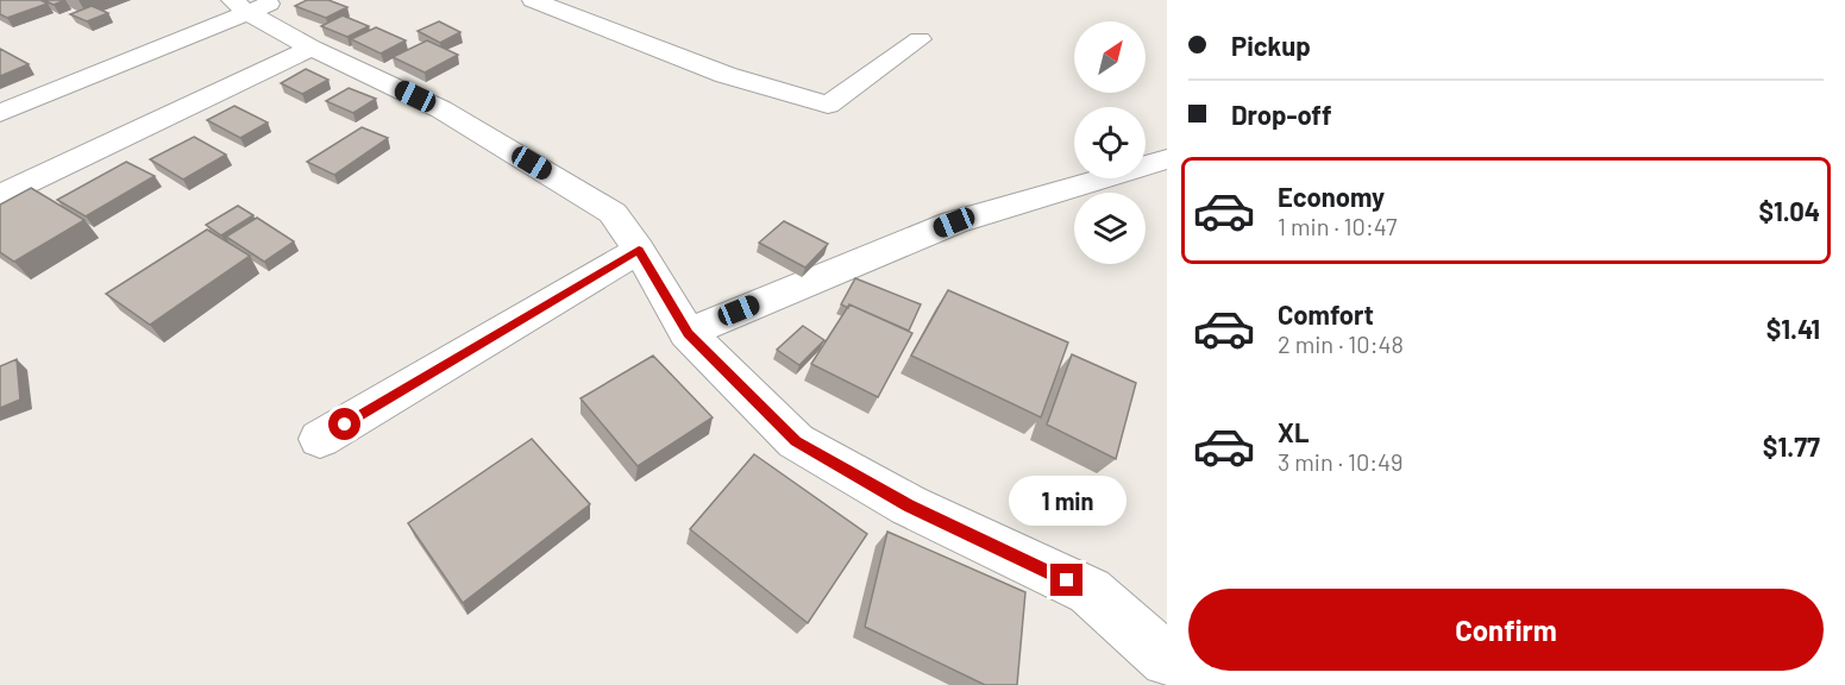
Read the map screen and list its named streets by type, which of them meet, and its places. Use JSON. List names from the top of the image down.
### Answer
{
  "north": "top right",
  "page": {
    "banner": ["Pickup", "Drop-off"],
    "list": [
      {
        "name": "Economy",
        "note": "1 min · 10:47",
        "value": "$1.04"
      },
      {
        "name": "Comfort",
        "note": "2 min · 10:48",
        "value": "$1.41"
      },
      {
        "name": "XL",
        "note": "3 min · 10:49",
        "value": "$1.77"
      }
    ],
    "bubble": "1 min",
    "buttons": "Confirm"
  }
}
